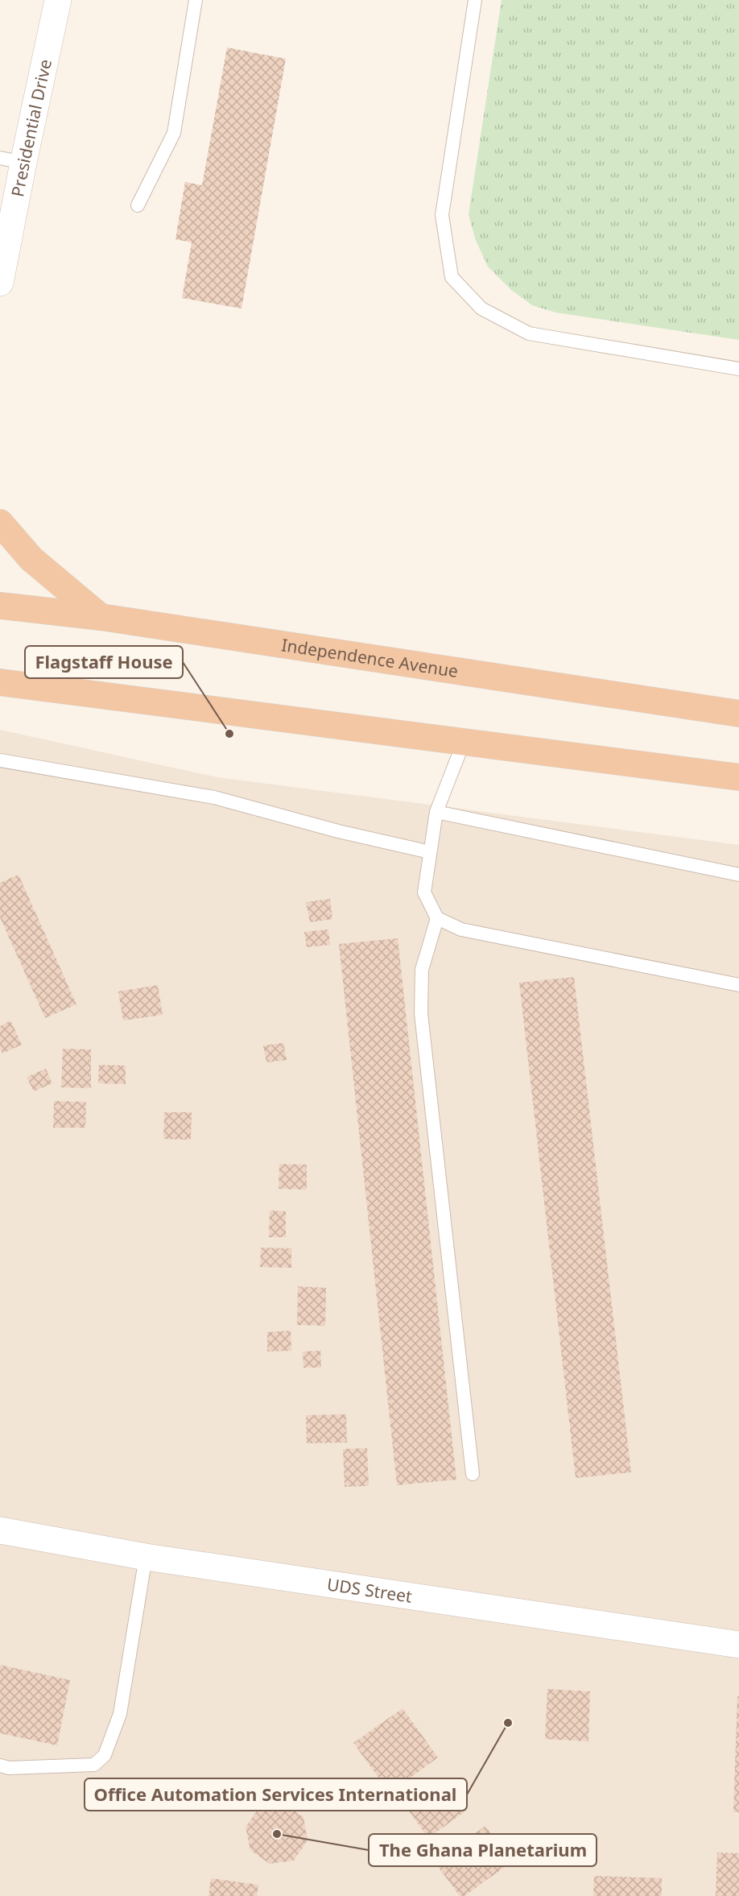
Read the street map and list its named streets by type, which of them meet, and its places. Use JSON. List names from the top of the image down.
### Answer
{
  "streets": {
    "highway": ["Independence Avenue"],
    "street": ["Presidential Drive", "UDS Street"]
  },
  "places": ["Flagstaff House", "Office Automation Services International", "The Ghana Planetarium"]
}
